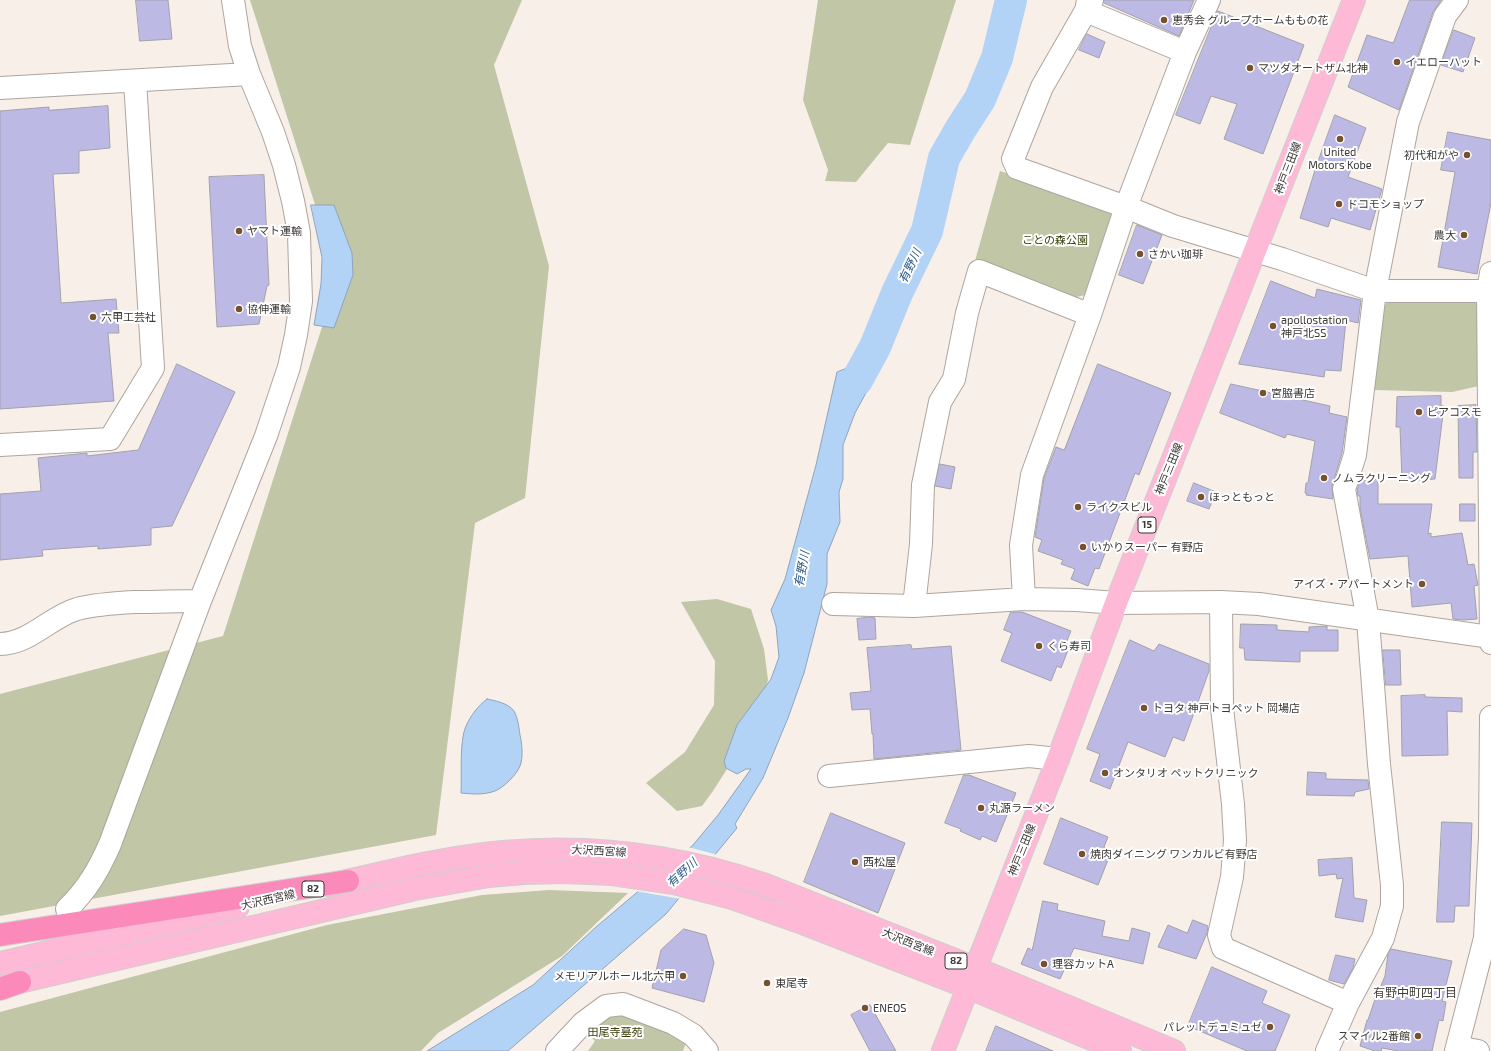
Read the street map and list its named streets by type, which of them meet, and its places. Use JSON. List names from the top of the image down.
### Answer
{
  "streets": {
    "main road": [
      "神戸三田線",
      "15",
      "大沢西宮線",
      "82"
    ]
  },
  "crossings": [
    ["神戸三田線", "大沢西宮線"]
  ],
  "districts": ["有野中町四丁目"],
  "water": ["有野川"],
  "parks": ["ことの森公園", "田尾寺墓苑"],
  "places": [
    "恵秀会 グループホームももの花",
    "イエローハット",
    "マツダオートザム北神",
    "United Motors Kobe",
    "初代和がや",
    "ドコモショップ",
    "ヤマト運輸",
    "農大",
    "さかい珈琲",
    "協伸運輸",
    "六甲工芸社",
    "apollostation 神戸北SS",
    "宮脇書店",
    "ピアコスモ",
    "ノムラクリーニング",
    "ほっともっと",
    "ライクスビル",
    "いかりスーパー 有野店",
    "アイズ・アパートメント",
    "くら寿司",
    "トヨタ 神戸トヨペット 岡場店",
    "オンタリオ ペットクリニック",
    "丸源ラーメン",
    "焼肉ダイニング ワンカルビ有野店",
    "西松屋",
    "理容カットA",
    "メモリアルホール北六甲",
    "東尾寺",
    "ENEOS",
    "パレットデュミュゼ",
    "スマイル2番館"
  ]
}
